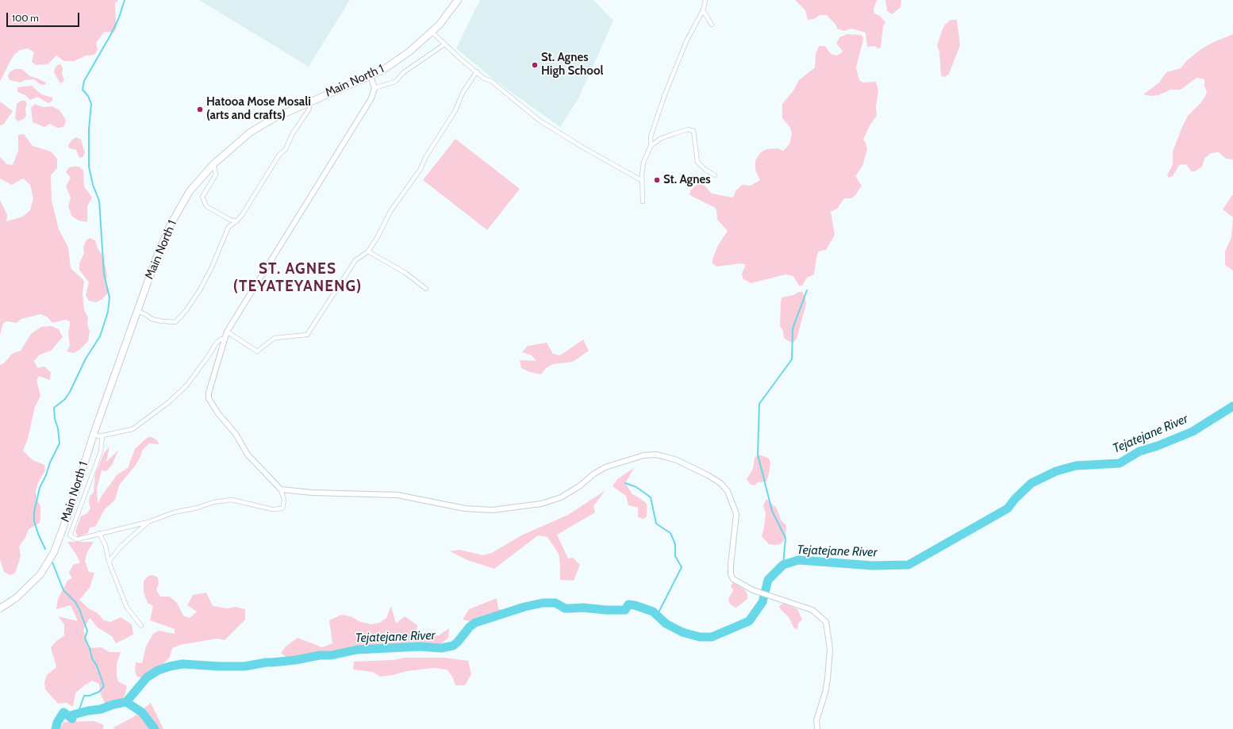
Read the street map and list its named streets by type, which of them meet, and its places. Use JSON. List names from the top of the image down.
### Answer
{
  "streets": {
    "main road": ["Main North 1"]
  },
  "districts": ["ST. AGNES (TEYATEYANENG)"],
  "water": ["Tejatejane River"],
  "places": ["St. Agnes High School", "Hatooa Mose Mosali (arts and crafts)", "St. Agnes"],
  "scale_bar": "100 m"
}
